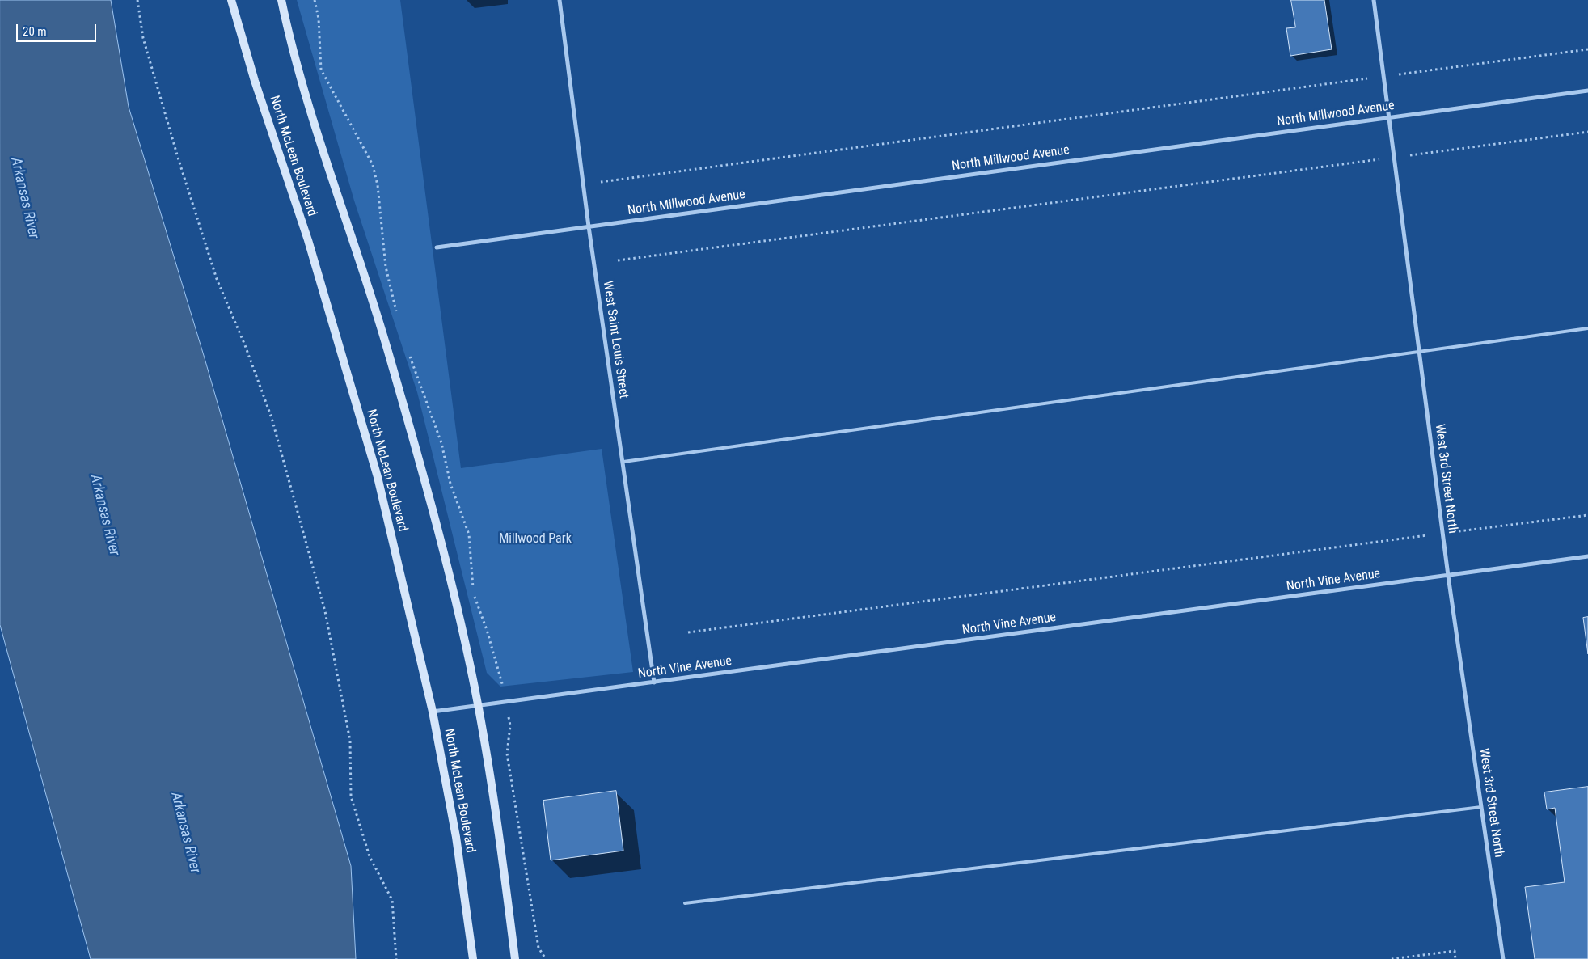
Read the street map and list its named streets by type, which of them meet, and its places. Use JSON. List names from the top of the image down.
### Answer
{
  "streets": {
    "main road": ["North McLean Boulevard"],
    "street": [
      "North Millwood Avenue",
      "West Saint Louis Street",
      "West 3rd Street North",
      "North Vine Avenue"
    ]
  },
  "crossings": [
    ["North Millwood Avenue", "West Saint Louis Street"],
    ["North Millwood Avenue", "West 3rd Street North"],
    ["North McLean Boulevard", "North Vine Avenue"],
    ["West Saint Louis Street", "North Vine Avenue"],
    ["West 3rd Street North", "North Vine Avenue"]
  ],
  "water": ["Arkansas River"],
  "parks": ["Millwood Park"],
  "scale_bar": "20 m"
}
